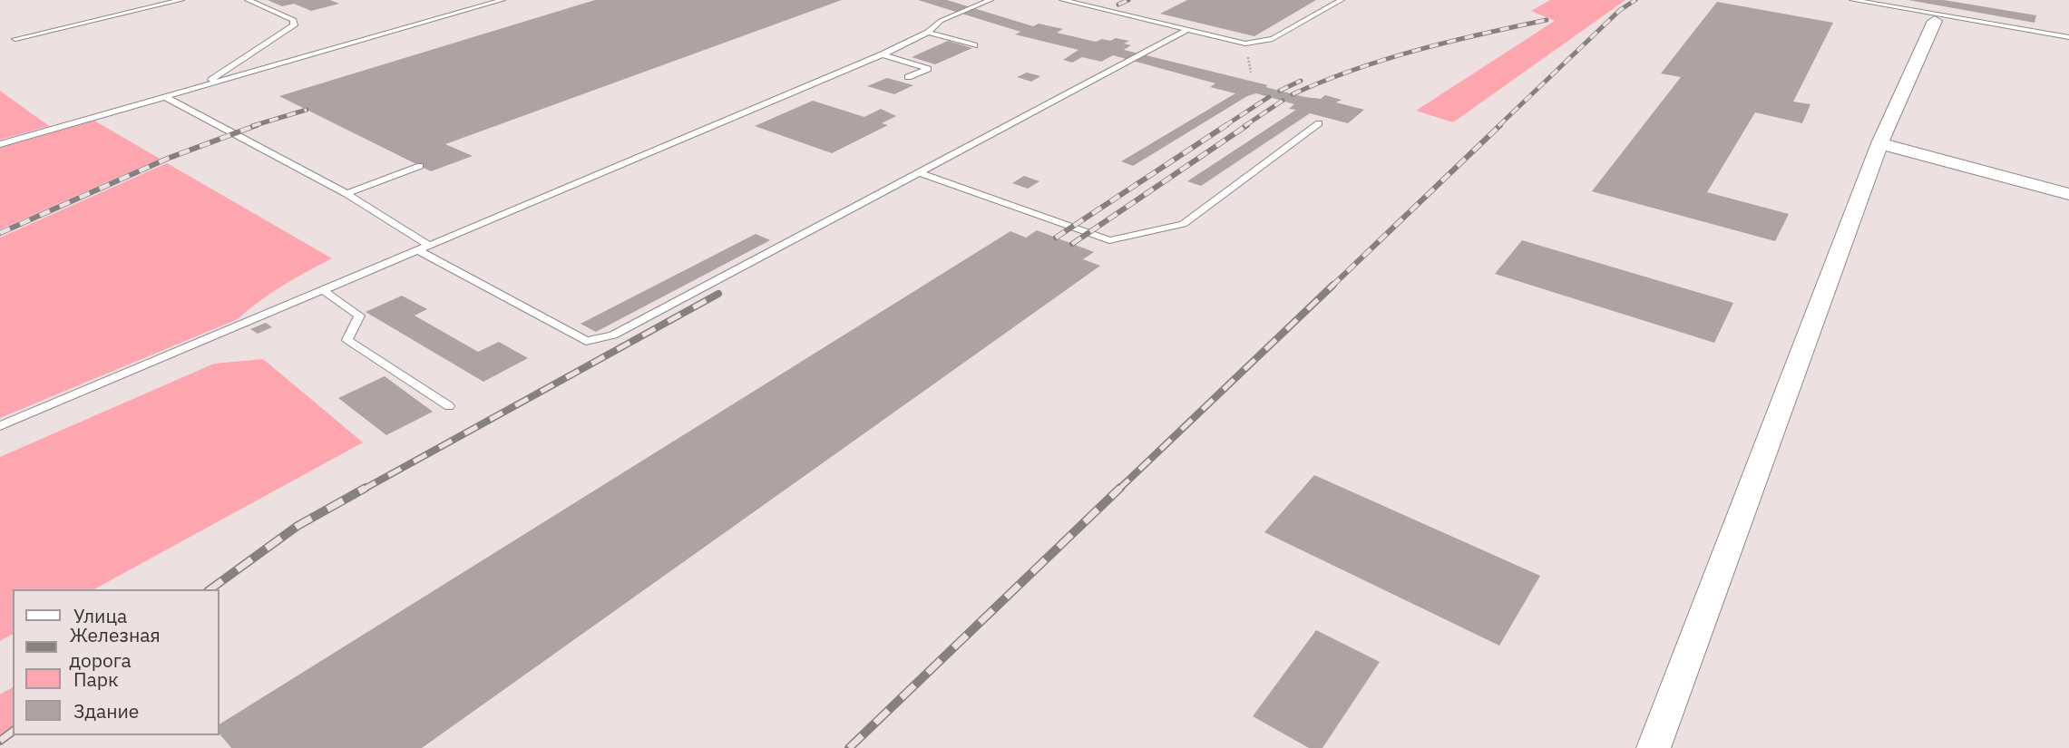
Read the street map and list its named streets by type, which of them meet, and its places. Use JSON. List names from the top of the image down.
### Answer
{
  "legend": [
    "Улица",
    "Железная дорога",
    "Парк",
    "Здание"
  ]
}
